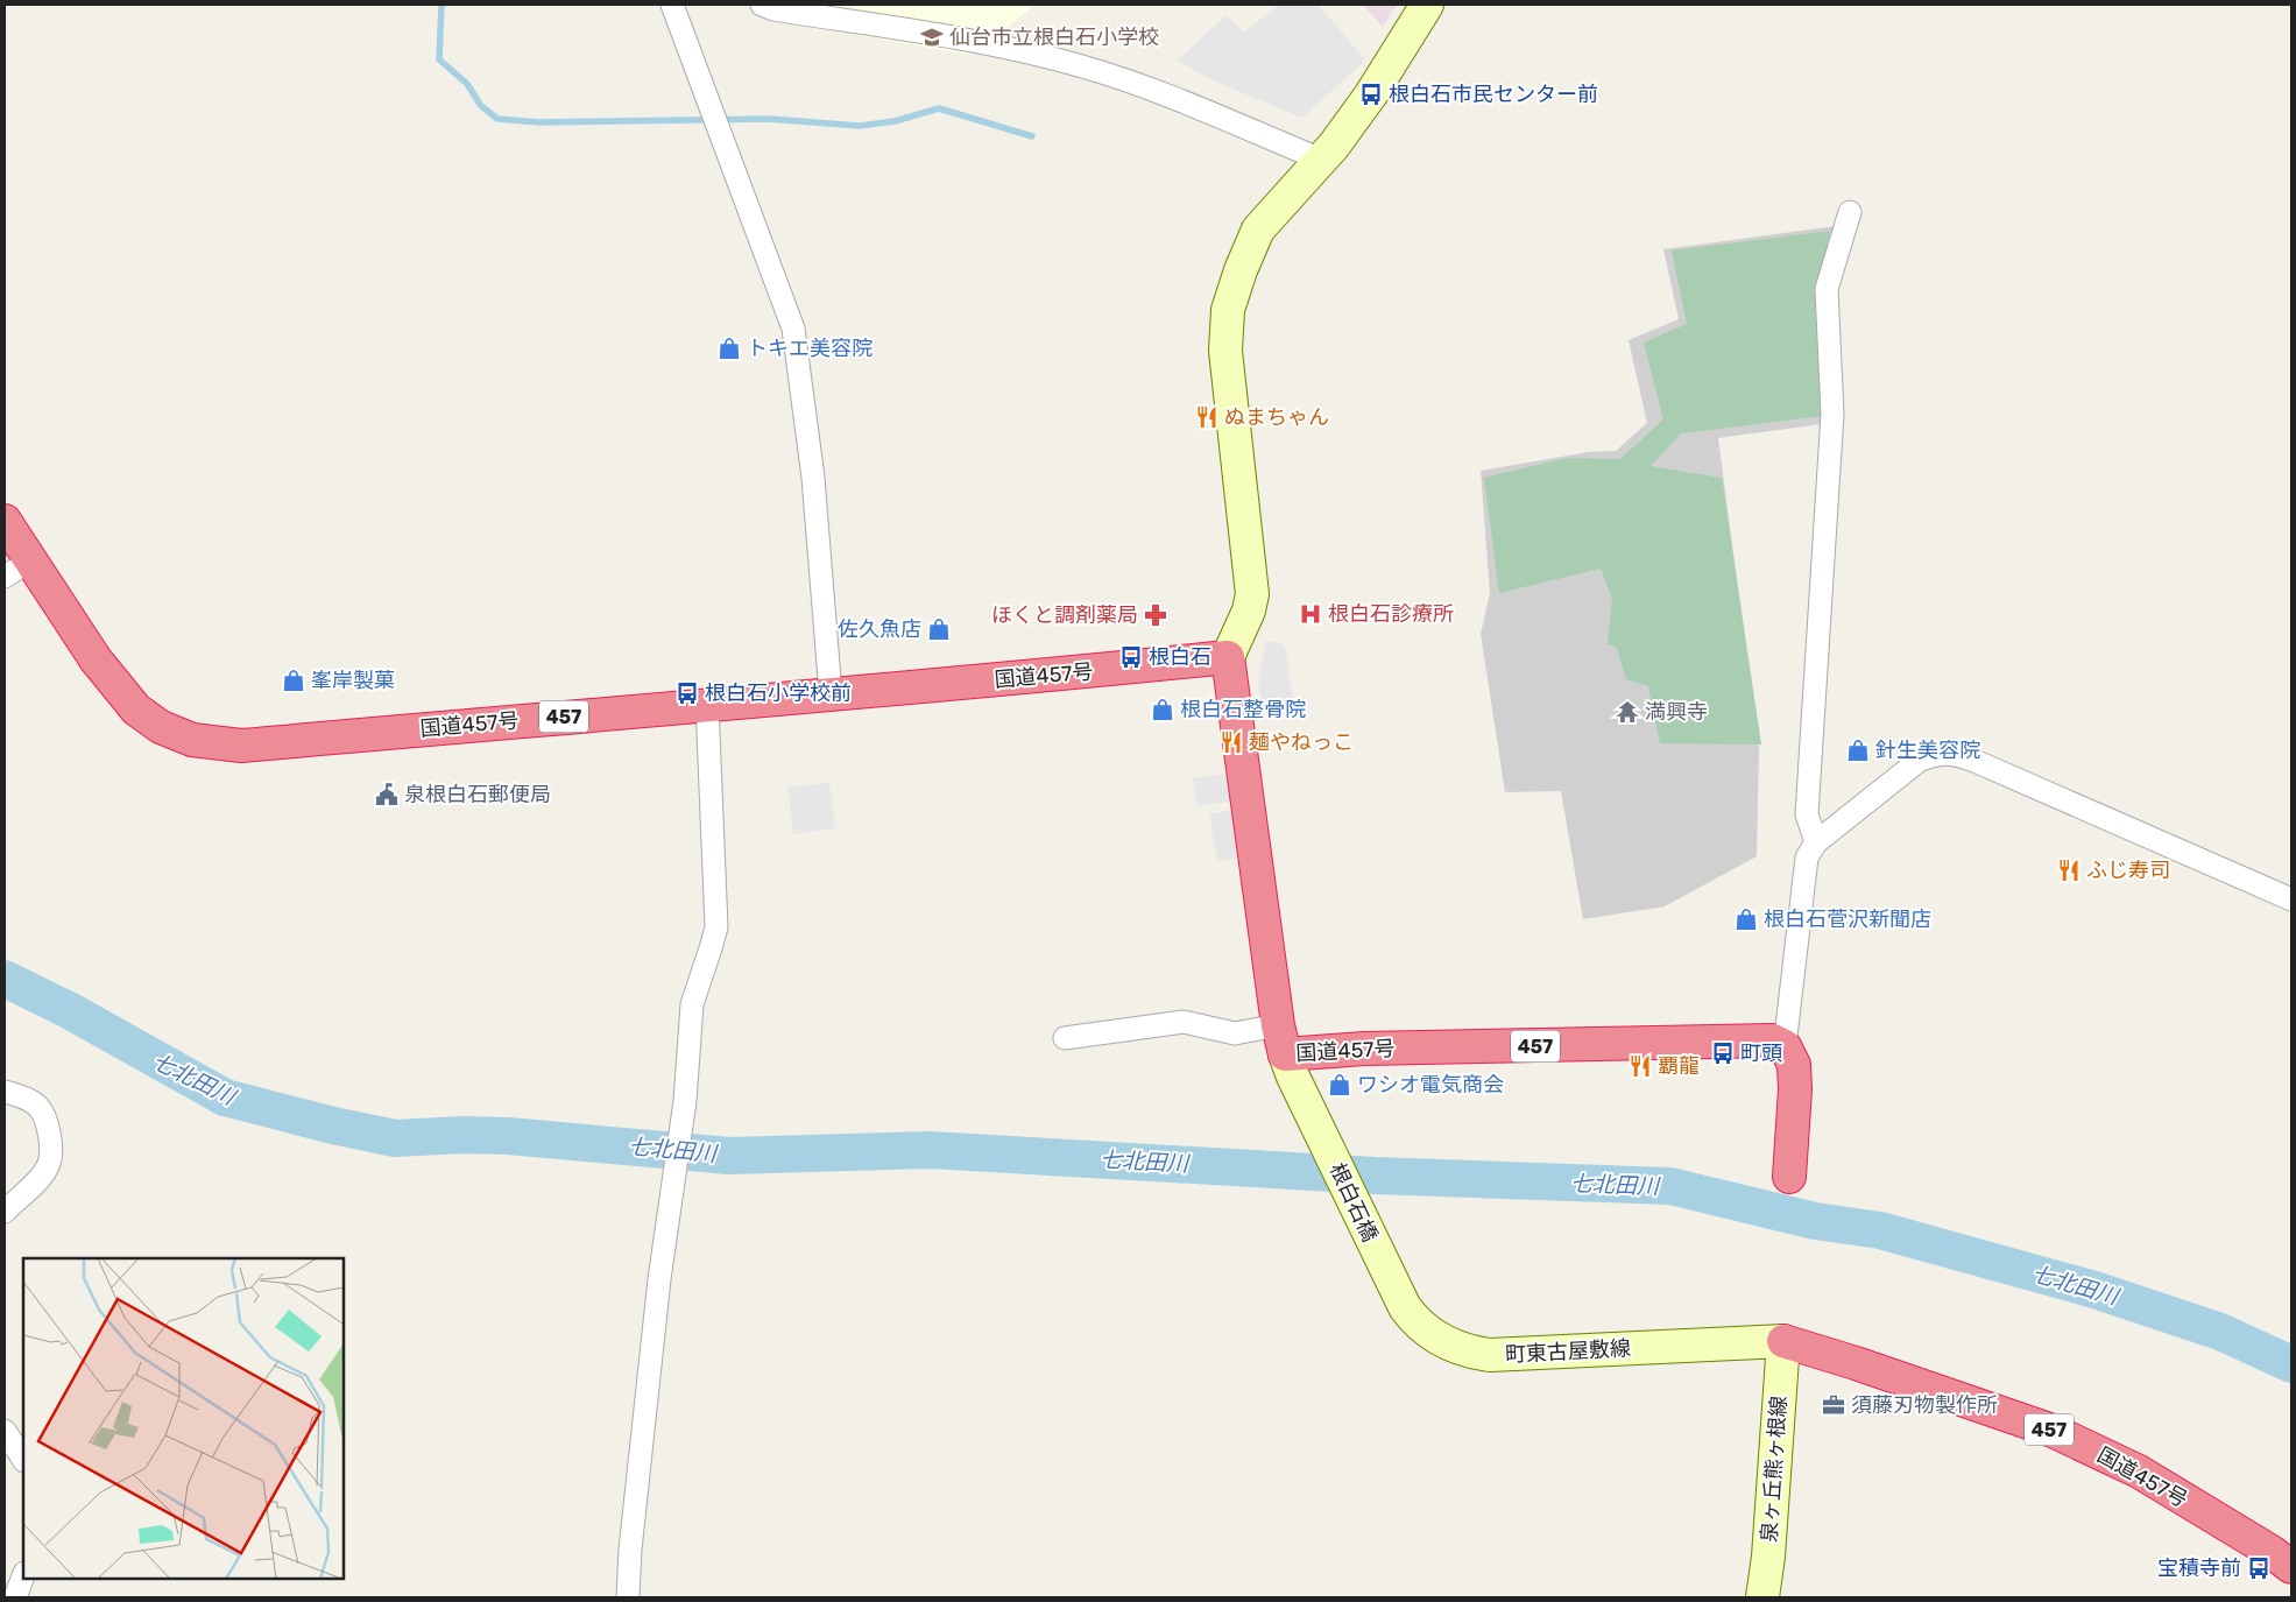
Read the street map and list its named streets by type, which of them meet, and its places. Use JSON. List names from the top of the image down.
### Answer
{
  "streets": {
    "highway": ["国道457号", "457"],
    "street": ["根白石橋", "町東古屋敷線", "泉ヶ丘熊ヶ根線"]
  },
  "crossings": [
    ["国道457号", "根白石橋"],
    ["国道457号", "町東古屋敷線"],
    ["国道457号", "泉ヶ丘熊ヶ根線"],
    ["根白石橋", "町東古屋敷線"],
    ["町東古屋敷線", "泉ヶ丘熊ヶ根線"]
  ],
  "water": ["七北田川"],
  "places": {
    "school or university": ["仙台市立根白石小学校"],
    "bus stop": [
      "根白石市民センター前",
      "根白石",
      "根白石小学校前",
      "町頭",
      "宝積寺前"
    ],
    "shop": [
      "トキエ美容院",
      "佐久魚店",
      "峯岸製菓",
      "根白石整骨院",
      "針生美容院",
      "根白石菅沢新聞店",
      "ワシオ電気商会"
    ],
    "restaurant": [
      "ぬまちゃん",
      "麺やねっこ",
      "ふじ寿司",
      "覇龍"
    ],
    "hospital": ["根白石診療所"],
    "pharmacy": ["ほくと調剤薬局"],
    "temple": ["満興寺"],
    "public building": ["泉根白石郵便局"],
    "office": ["須藤刃物製作所"]
  }
}
